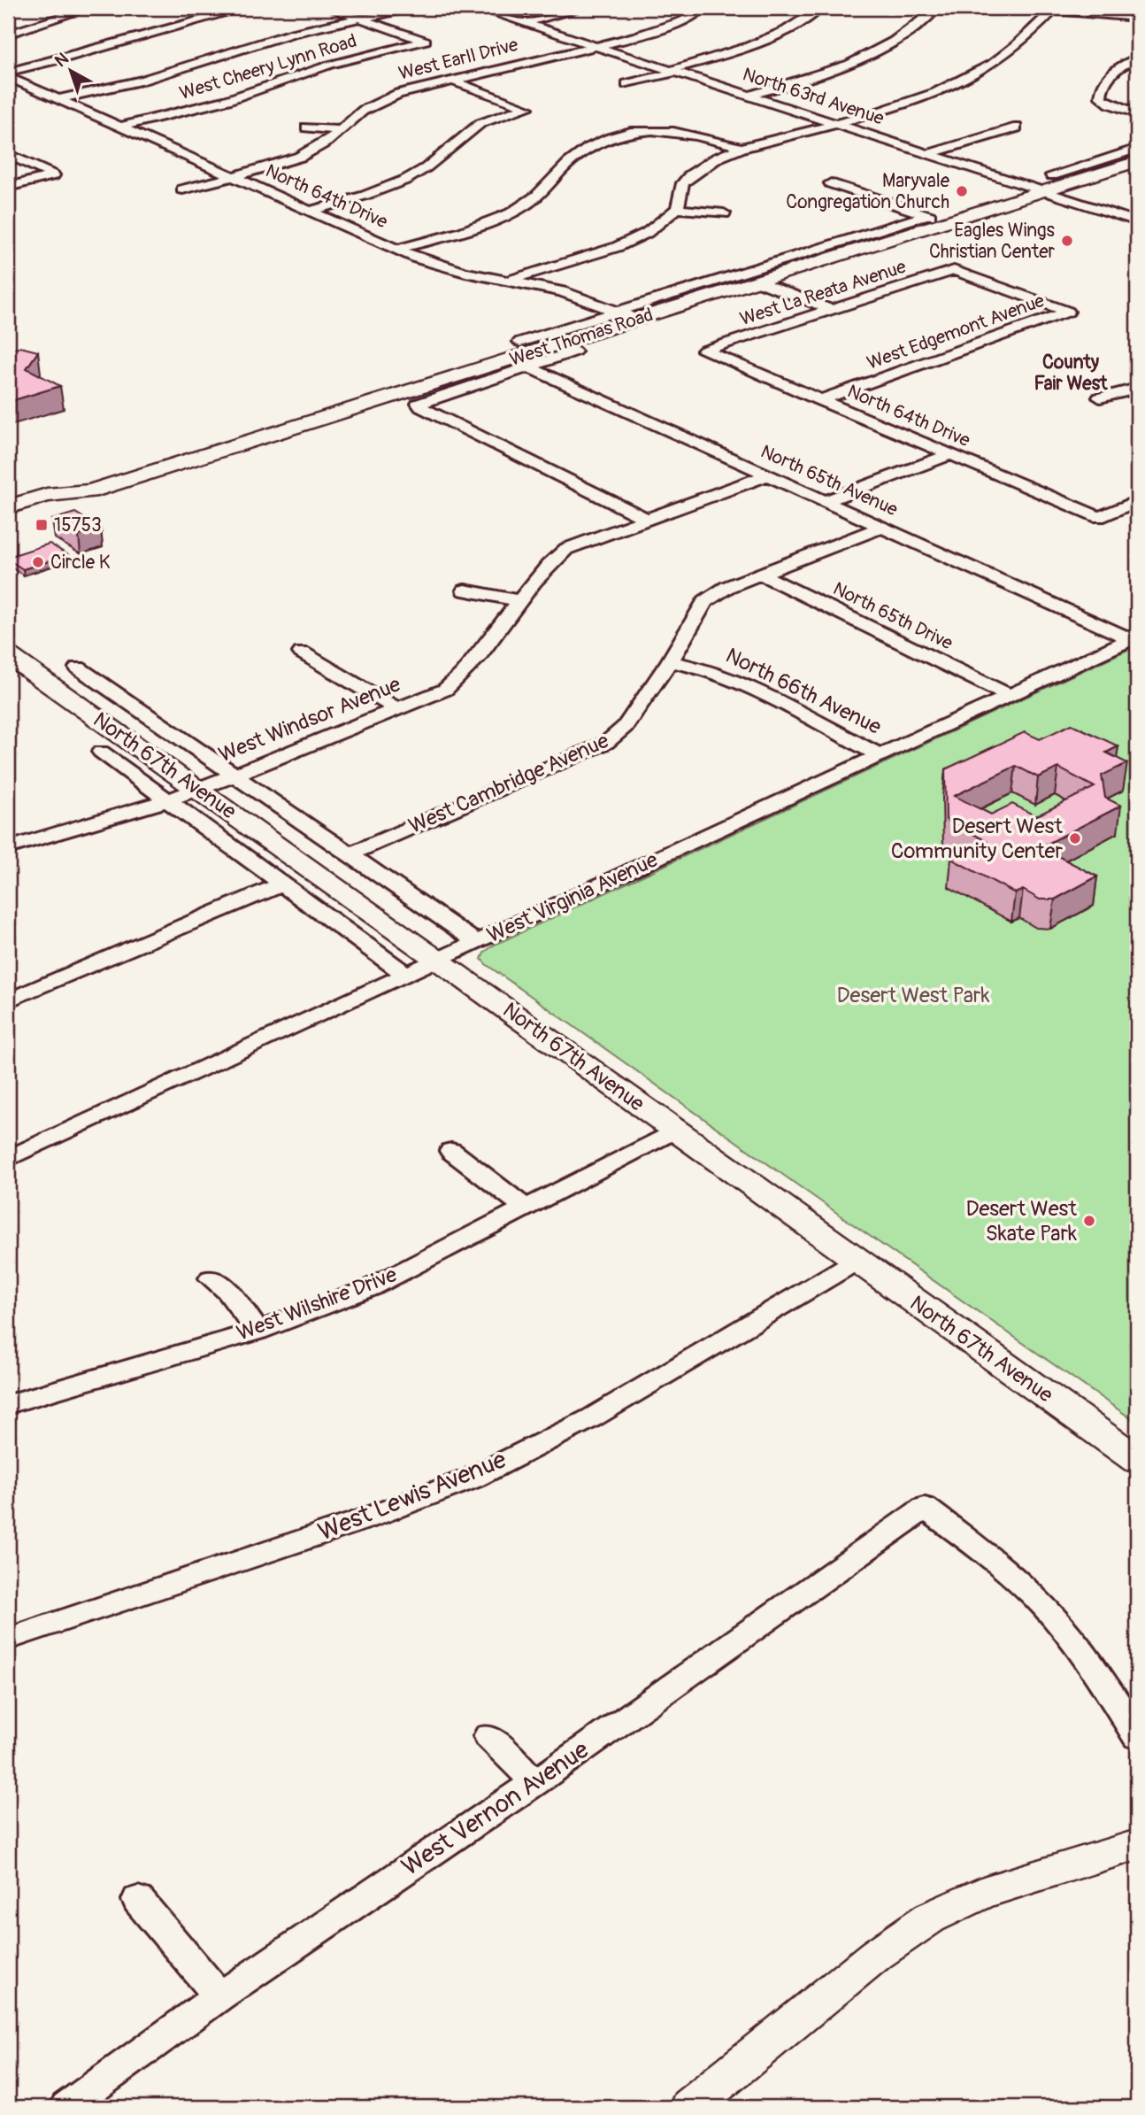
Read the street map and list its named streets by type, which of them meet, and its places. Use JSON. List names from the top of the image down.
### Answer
{
  "streets": {
    "main road": ["West Thomas Road", "North 67th Avenue"],
    "street": [
      "West Earll Drive",
      "West Cheery Lynn Road",
      "North 63rd Avenue",
      "North 64th Drive",
      "West La Reata Avenue",
      "West Edgemont Avenue",
      "North 65th Avenue",
      "North 65th Drive",
      "North 66th Avenue",
      "West Windsor Avenue",
      "West Cambridge Avenue",
      "West Virginia Avenue",
      "West Wilshire Drive",
      "West Lewis Avenue",
      "West Vernon Avenue"
    ]
  },
  "crossings": [
    ["West Earll Drive", "North 63rd Avenue"],
    ["West Earll Drive", "North 64th Drive"],
    ["West Cheery Lynn Road", "North 64th Drive"],
    ["North 63rd Avenue", "West Thomas Road"],
    ["North 64th Drive", "West La Reata Avenue"],
    ["North 64th Drive", "West Edgemont Avenue"],
    ["North 64th Drive", "West Thomas Road"],
    ["West La Reata Avenue", "West Edgemont Avenue"],
    ["West Thomas Road", "North 65th Avenue"],
    ["West Thomas Road", "West Windsor Avenue"],
    ["North 65th Avenue", "West Windsor Avenue"],
    ["North 65th Avenue", "West Cambridge Avenue"],
    ["North 65th Avenue", "West Virginia Avenue"],
    ["North 65th Drive", "West Cambridge Avenue"],
    ["North 65th Drive", "West Virginia Avenue"],
    ["North 66th Avenue", "West Cambridge Avenue"],
    ["North 66th Avenue", "West Virginia Avenue"],
    ["West Windsor Avenue", "North 67th Avenue"],
    ["North 67th Avenue", "West Cambridge Avenue"],
    ["North 67th Avenue", "West Virginia Avenue"],
    ["North 67th Avenue", "West Wilshire Drive"],
    ["North 67th Avenue", "West Lewis Avenue"]
  ],
  "districts": ["County Fair West"],
  "parks": ["Desert West Park"],
  "places": {
    "other": [
      "Maryvale Congregation Church",
      "Eagles Wings Christian Center",
      "Circle K",
      "Desert West Community Center",
      "Desert West Skate Park"
    ],
    "transit": ["15753"]
  },
  "north": "top left"
}
